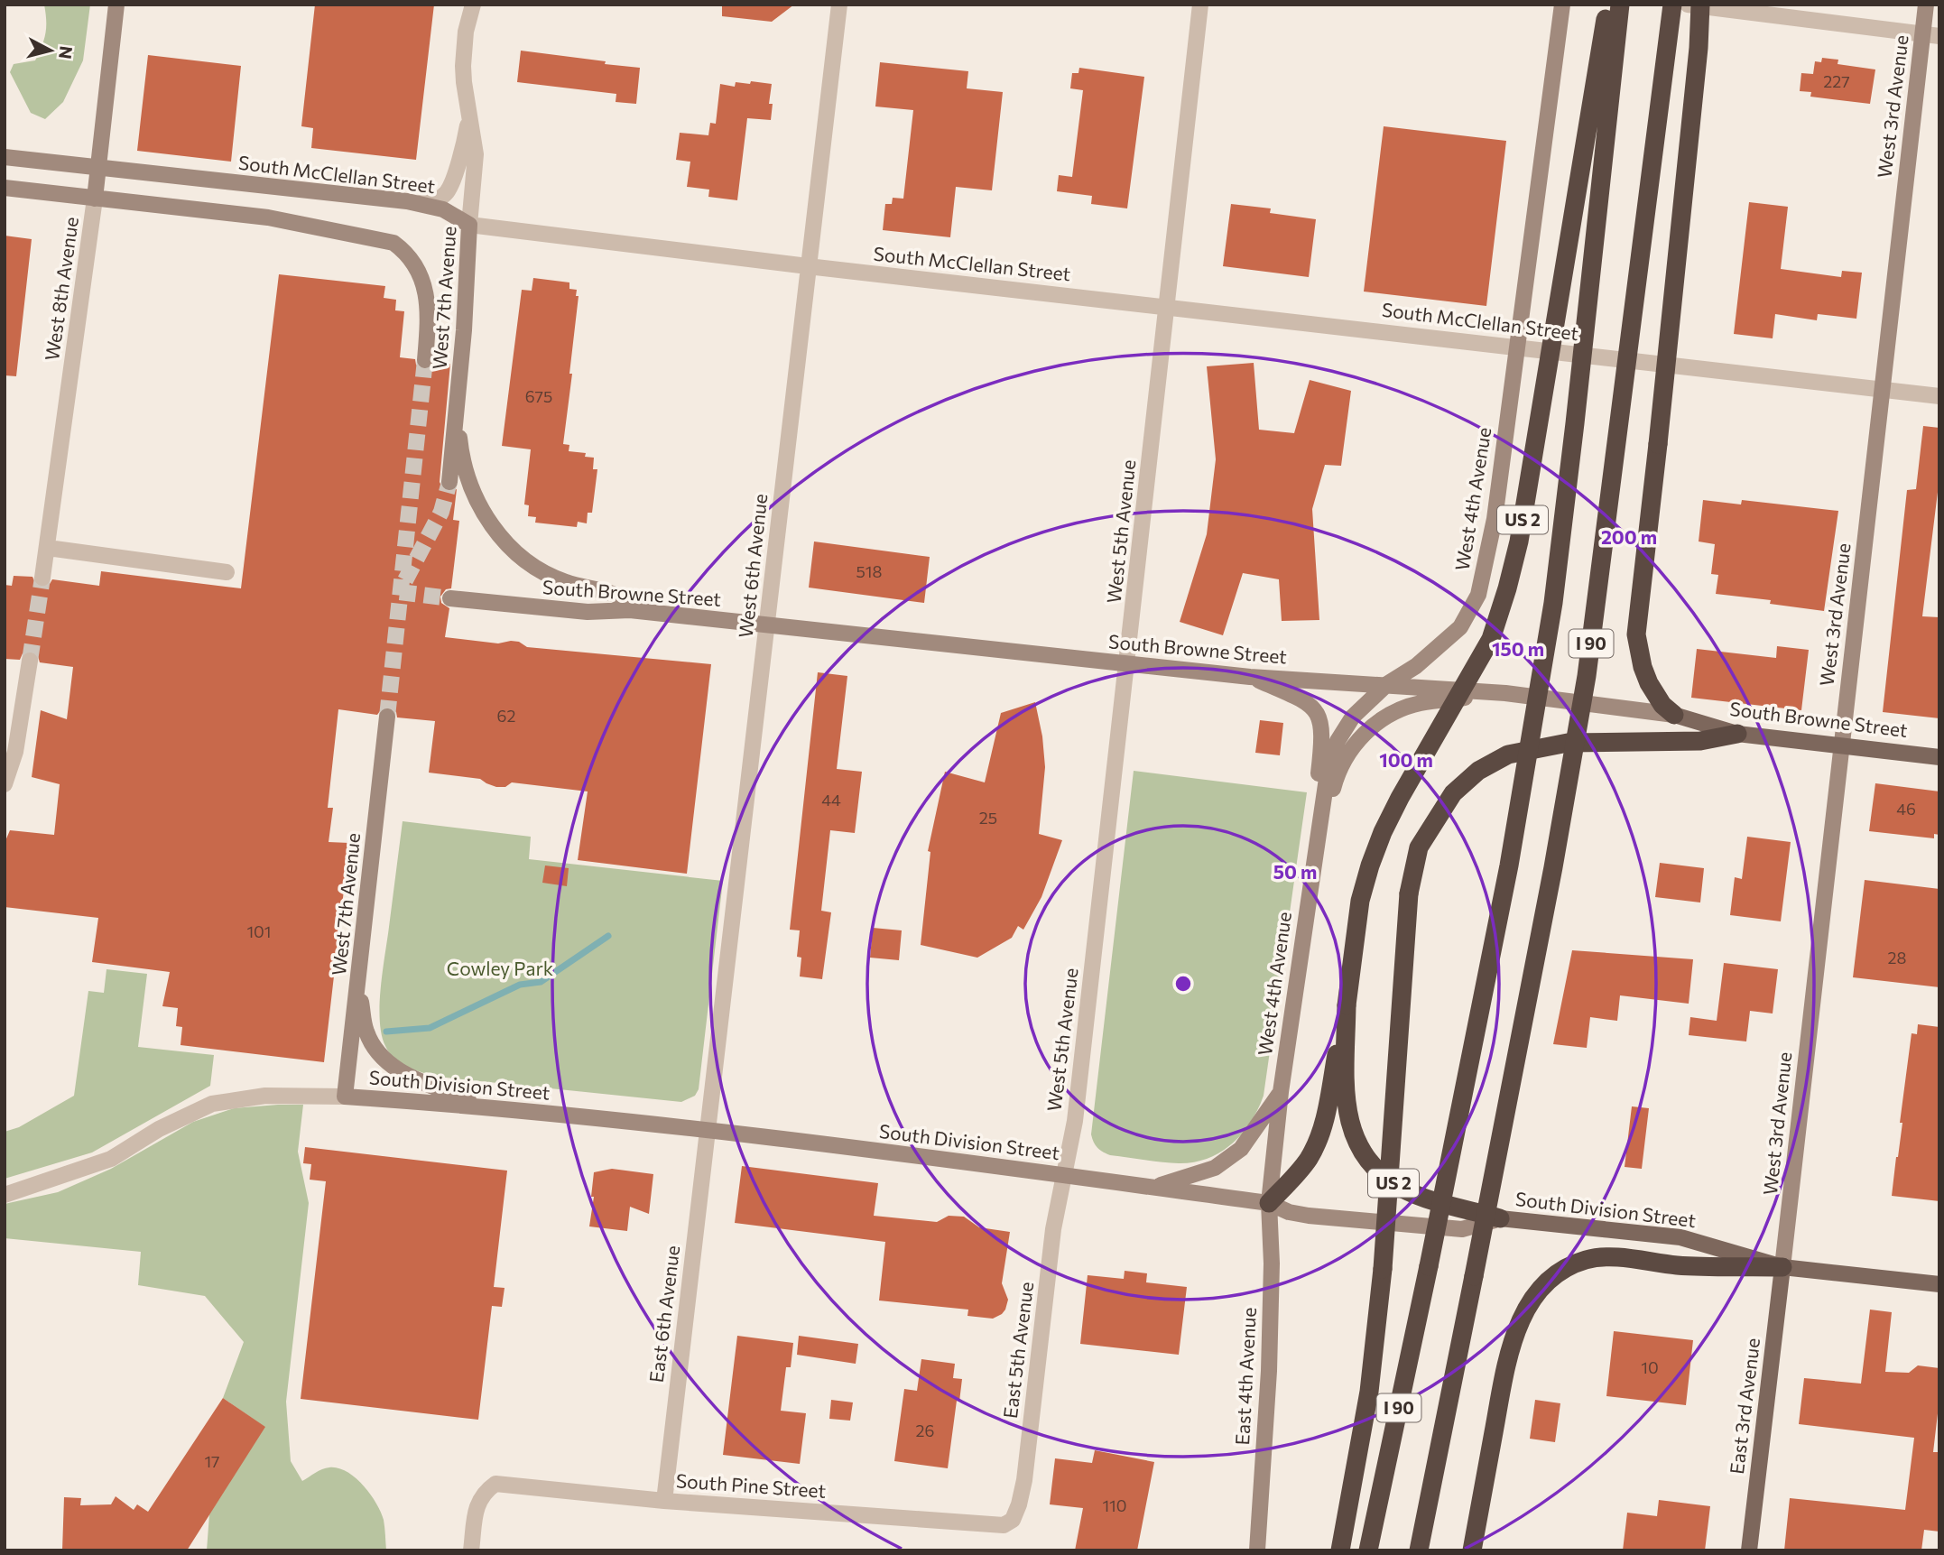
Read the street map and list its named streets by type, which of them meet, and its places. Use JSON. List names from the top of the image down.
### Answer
{
  "streets": {
    "highway": ["US 2", "I 90"],
    "main road": ["South Browne Street", "South Division Street", "East 3rd Avenue"],
    "street": [
      "West 3rd Avenue",
      "South McClellan Street",
      "West 8th Avenue",
      "West 7th Avenue",
      "West 4th Avenue",
      "West 5th Avenue",
      "West 6th Avenue",
      "East 6th Avenue",
      "East 5th Avenue",
      "East 4th Avenue",
      "South Pine Street"
    ]
  },
  "crossings": [
    ["West 3rd Avenue", "South McClellan Street"],
    ["West 3rd Avenue", "South Browne Street"],
    ["West 3rd Avenue", "South Division Street"],
    ["West 3rd Avenue", "East 3rd Avenue"],
    ["South McClellan Street", "West 8th Avenue"],
    ["South McClellan Street", "West 7th Avenue"],
    ["South McClellan Street", "West 4th Avenue"],
    ["South McClellan Street", "West 5th Avenue"],
    ["South McClellan Street", "West 6th Avenue"],
    ["West 8th Avenue", "West 7th Avenue"],
    ["West 7th Avenue", "South Browne Street"],
    ["West 7th Avenue", "South Division Street"],
    ["West 4th Avenue", "South Browne Street"],
    ["West 4th Avenue", "South Division Street"],
    ["West 4th Avenue", "East 4th Avenue"],
    ["US 2", "South Division Street"],
    ["West 5th Avenue", "South Browne Street"],
    ["West 5th Avenue", "South Division Street"],
    ["West 5th Avenue", "East 5th Avenue"],
    ["West 6th Avenue", "South Browne Street"],
    ["West 6th Avenue", "South Division Street"],
    ["West 6th Avenue", "East 6th Avenue"],
    ["South Division Street", "East 6th Avenue"],
    ["South Division Street", "East 5th Avenue"],
    ["South Division Street", "East 4th Avenue"],
    ["South Division Street", "East 3rd Avenue"],
    ["East 6th Avenue", "South Pine Street"],
    ["East 5th Avenue", "South Pine Street"]
  ],
  "parks": ["Cowley Park"],
  "house_numbers": [
    "227",
    "675",
    "518",
    "62",
    "44",
    "46",
    "25",
    "101",
    "28",
    "10",
    "26",
    "17",
    "110"
  ],
  "north": "right",
  "rings": [
    "200 m",
    "150 m",
    "100 m",
    "50 m"
  ]
}
